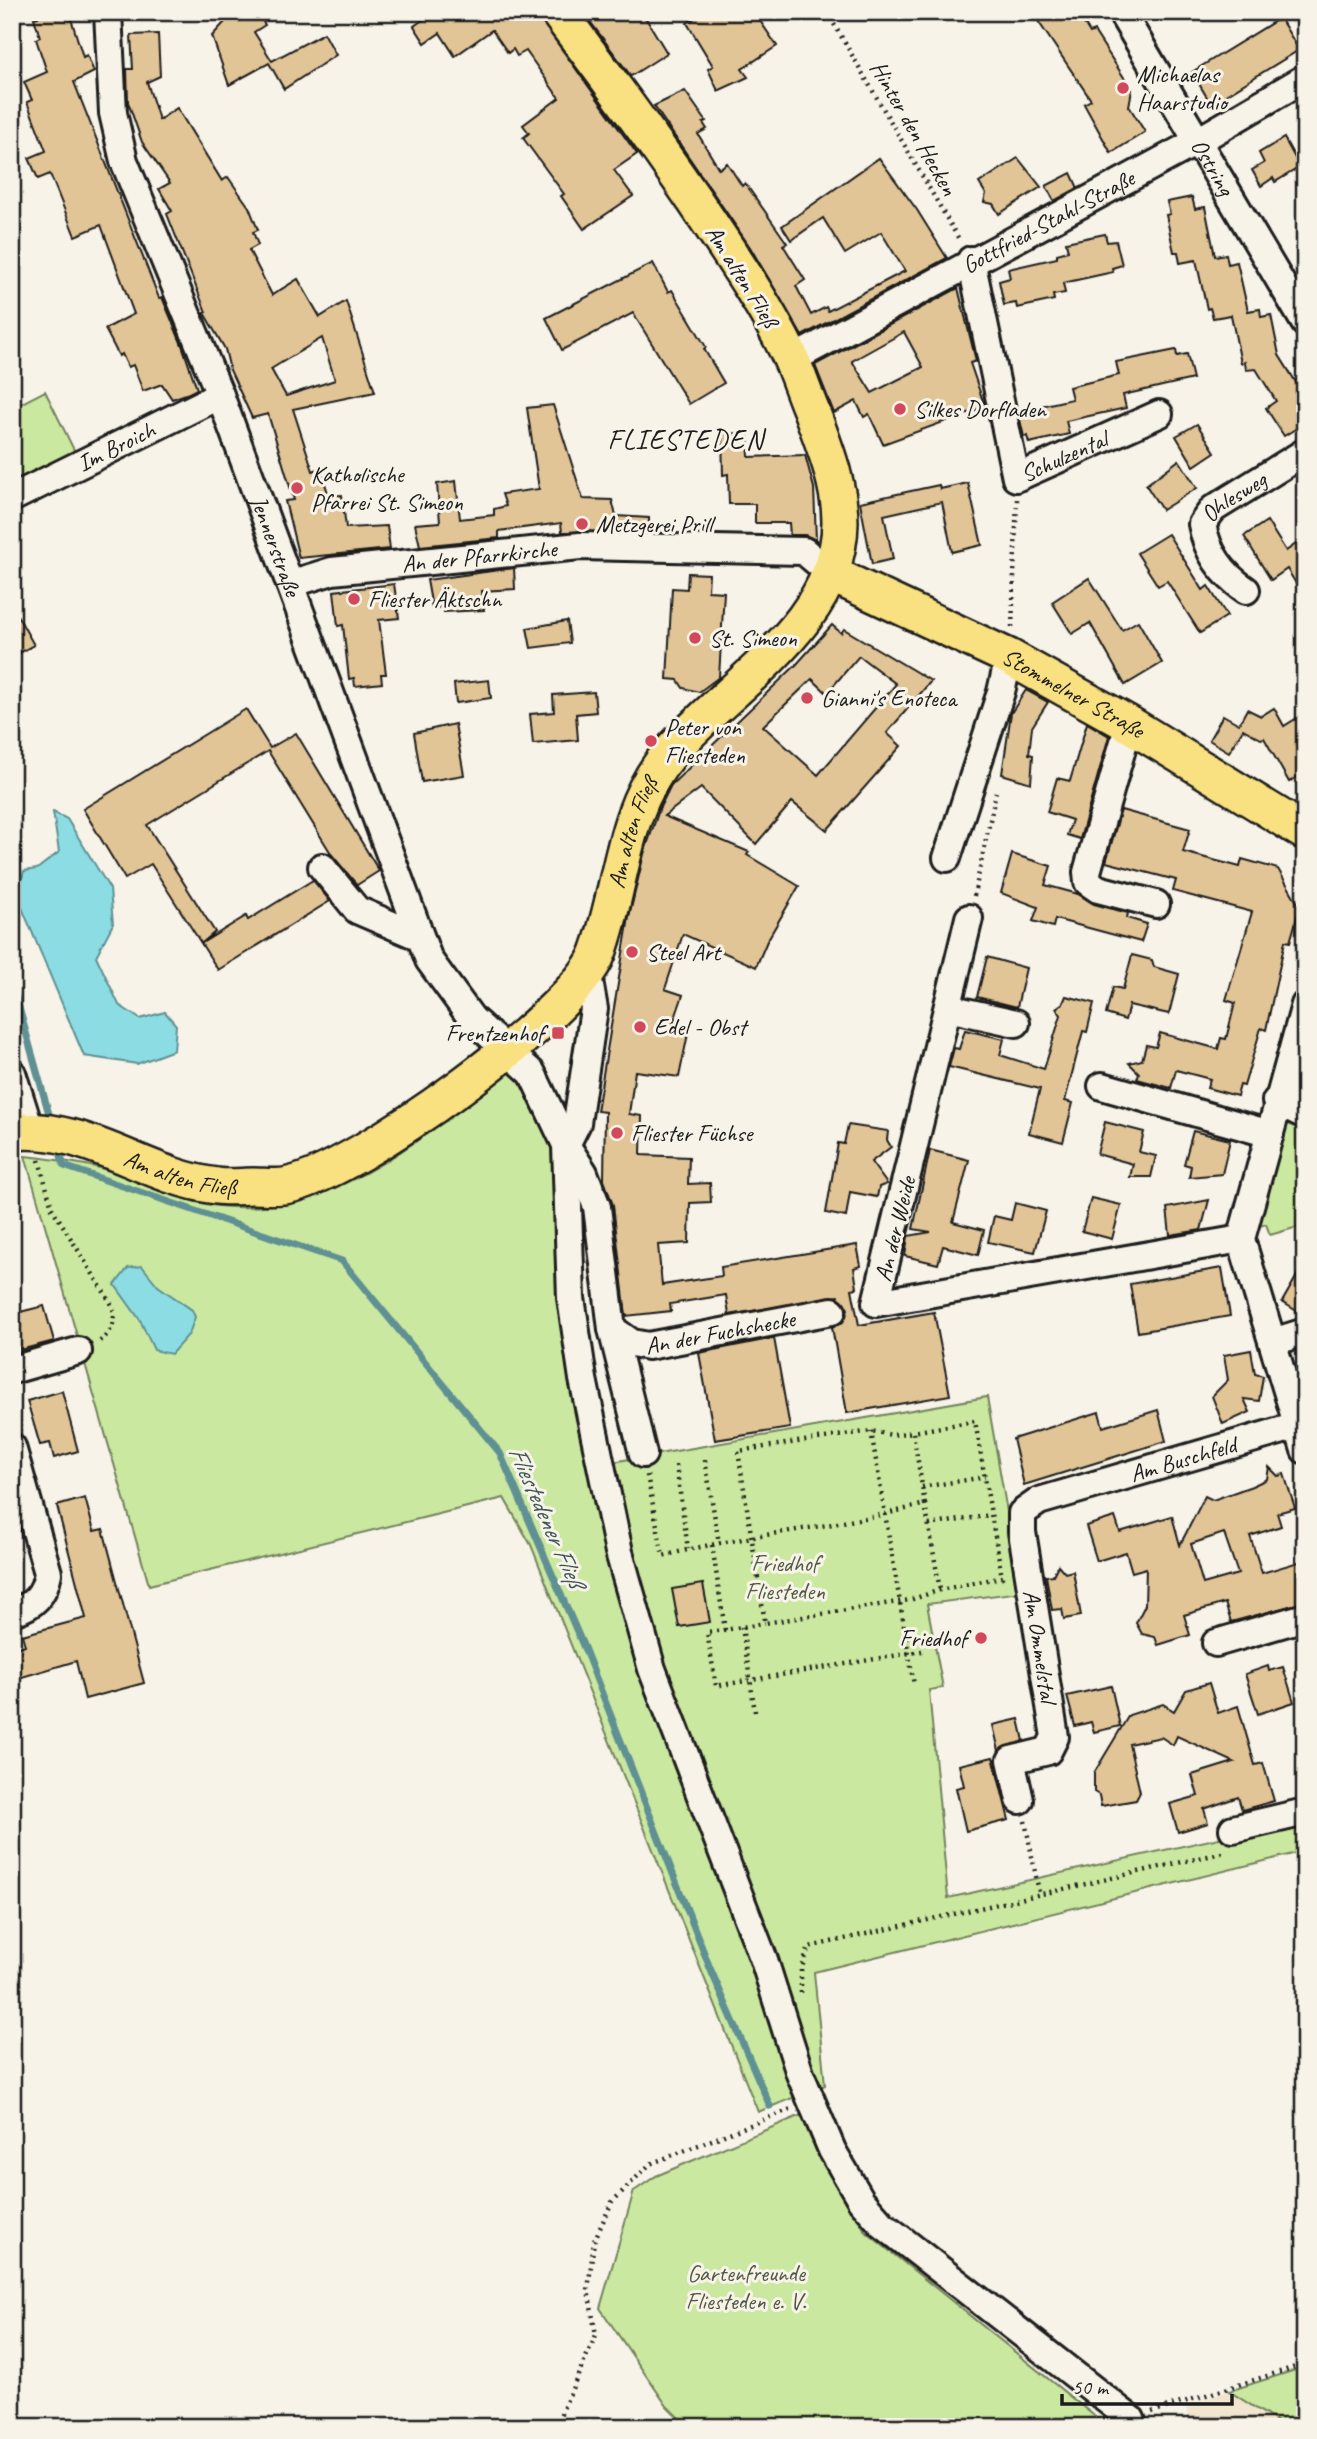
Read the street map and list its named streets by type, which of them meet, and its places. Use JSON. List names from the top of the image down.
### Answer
{
  "streets": {
    "main road": ["Am alten Fließ", "Stommelner Straße"],
    "street": [
      "Ostring",
      "Gottfried-Stahl-Straße",
      "Im Broich",
      "Schulzental",
      "Ohlesweg",
      "Jennerstraße",
      "An der Pfarrkirche",
      "An der Weide",
      "An der Fuchshecke",
      "Am Buschfeld",
      "Am Ommelstal"
    ],
    "path": ["Hinter den Hecken"]
  },
  "crossings": [
    ["Hinter den Hecken", "Gottfried-Stahl-Straße"],
    ["Hinter den Hecken", "Schulzental"],
    ["Ostring", "Gottfried-Stahl-Straße"],
    ["Gottfried-Stahl-Straße", "Am alten Fließ"],
    ["Gottfried-Stahl-Straße", "Schulzental"],
    ["Am alten Fließ", "Jennerstraße"],
    ["Am alten Fließ", "An der Pfarrkirche"],
    ["Am alten Fließ", "Stommelner Straße"],
    ["Am alten Fließ", "An der Fuchshecke"],
    ["Im Broich", "Jennerstraße"],
    ["Jennerstraße", "An der Pfarrkirche"],
    ["Jennerstraße", "An der Fuchshecke"],
    ["An der Pfarrkirche", "Stommelner Straße"],
    ["An der Weide", "Am Buschfeld"],
    ["Am Buschfeld", "Am Ommelstal"]
  ],
  "districts": ["FLIESTEDEN"],
  "water": ["Fliestedener Fließ"],
  "parks": ["Friedhof Fliesteden", "Gartenfreunde Fliesteden e. V."],
  "places": {
    "other": [
      "Michaelas Haarstudio",
      "Silkes Dorfladen",
      "Katholische Pfarrei St. Simeon",
      "Metzgerei Prill",
      "Fliester Äktschn",
      "St. Simeon",
      "Gianni's Enoteca",
      "Peter von Fliesteden",
      "Steel Art",
      "Edel - Obst",
      "Fliester Füchse",
      "Friedhof"
    ],
    "transit": ["Frentzenhof"]
  },
  "scale_bar": "50 m"
}
